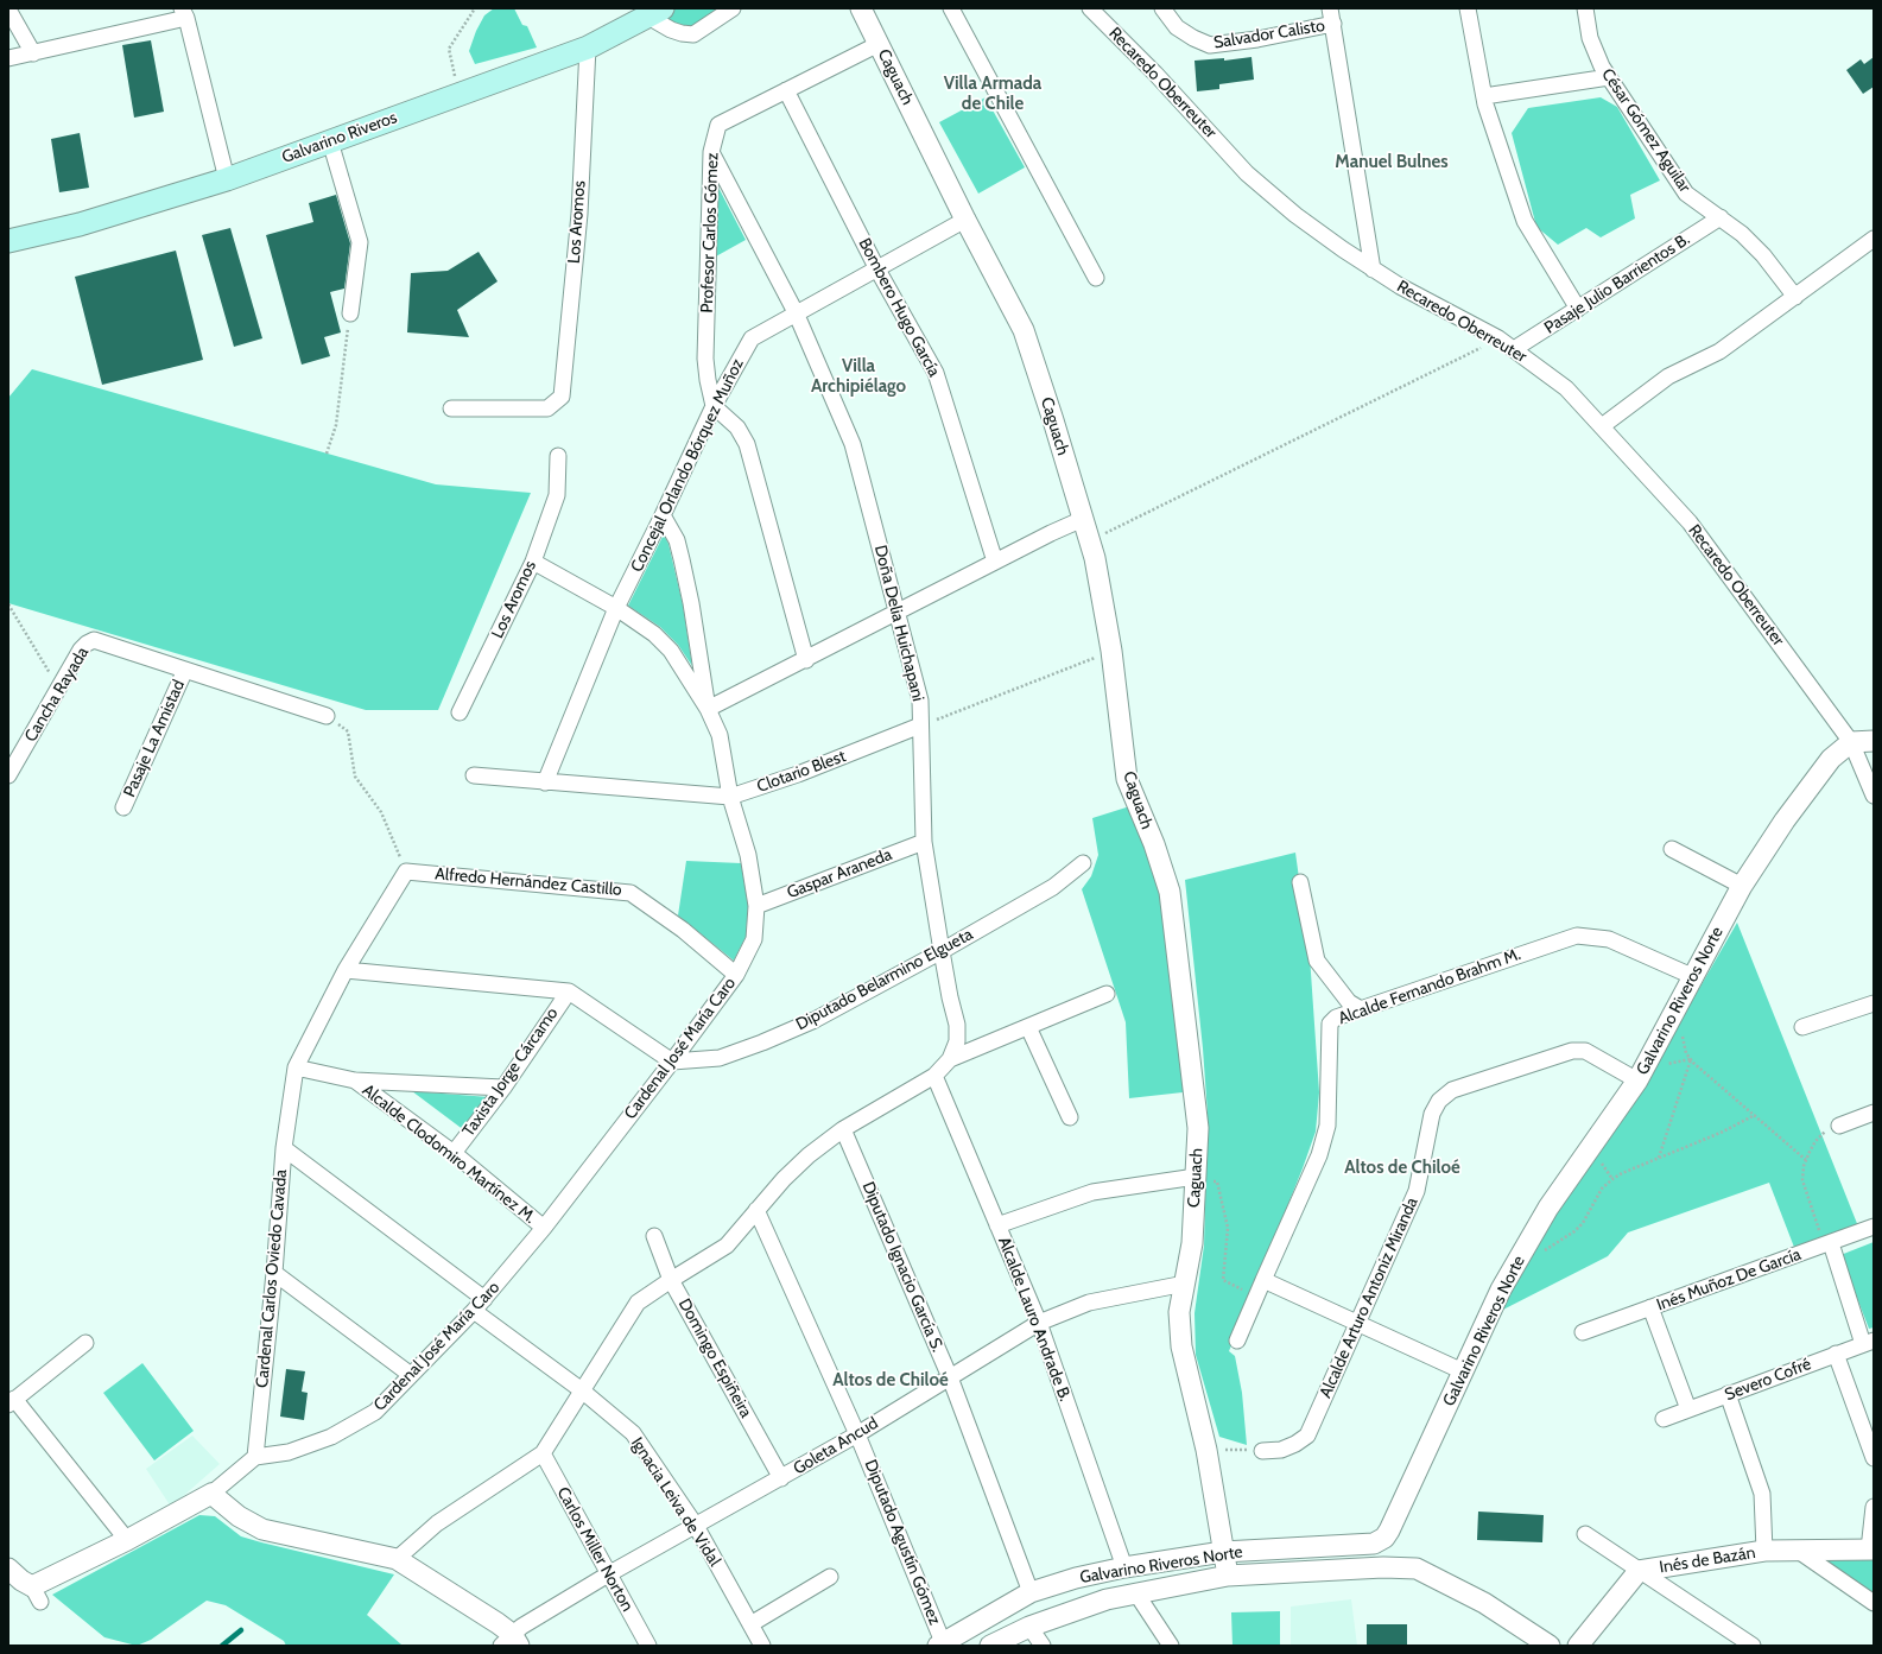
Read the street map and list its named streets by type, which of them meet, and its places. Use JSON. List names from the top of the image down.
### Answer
{
  "streets": {
    "main road": ["Galvarino Riveros"],
    "street": [
      "Salvador Calisto",
      "Caguach",
      "Recaredo Oberreuter",
      "César Gómez Aguilar",
      "Los Aromos",
      "Profesor Carlos Gómez",
      "Pasaje Julio Barrientos B.",
      "Bombero Hugo García",
      "Concejal Orlando Bórquez Muñoz",
      "Doña Delia Huichapani",
      "Cancha Rayada",
      "Pasaje La Amistad",
      "Clotario Blest",
      "Gaspar Araneda",
      "Alfredo Hernández Castillo",
      "Diputado Belarmino Elgueta",
      "Alcalde Fernando Brahm M.",
      "Galvarino Riveros Norte",
      "Cardenal José María Caro",
      "Taxista Jorge Cárcamo",
      "Alcalde Clodomiro Martínez M.",
      "Diputado Ignacio García S.",
      "Cardenal Carlos Oviedo Cavada",
      "Inés Muñoz De García",
      "Alcalde Arturo Antoniz Miranda",
      "Alcalde Lauro Andrade B.",
      "Domingo Espiñeira",
      "Severo Cofré",
      "Goleta Ancud",
      "Ignacia Leiva de Vidal",
      "Diputado Agustín Gómez",
      "Carlos Miller Norton",
      "Inés de Bazán"
    ]
  },
  "crossings": [
    ["Caguach", "Profesor Carlos Gómez"],
    ["Caguach", "Concejal Orlando Bórquez Muñoz"],
    ["Caguach", "Galvarino Riveros Norte"],
    ["Caguach", "Goleta Ancud"],
    ["Recaredo Oberreuter", "Pasaje Julio Barrientos B."],
    ["Recaredo Oberreuter", "Galvarino Riveros Norte"],
    ["César Gómez Aguilar", "Pasaje Julio Barrientos B."],
    ["Galvarino Riveros", "Los Aromos"],
    ["Los Aromos", "Cardenal José María Caro"],
    ["Profesor Carlos Gómez", "Bombero Hugo García"],
    ["Profesor Carlos Gómez", "Concejal Orlando Bórquez Muñoz"],
    ["Profesor Carlos Gómez", "Doña Delia Huichapani"],
    ["Bombero Hugo García", "Concejal Orlando Bórquez Muñoz"],
    ["Concejal Orlando Bórquez Muñoz", "Doña Delia Huichapani"],
    ["Concejal Orlando Bórquez Muñoz", "Clotario Blest"],
    ["Concejal Orlando Bórquez Muñoz", "Cardenal José María Caro"],
    ["Doña Delia Huichapani", "Clotario Blest"],
    ["Doña Delia Huichapani", "Gaspar Araneda"],
    ["Doña Delia Huichapani", "Diputado Belarmino Elgueta"],
    ["Cancha Rayada", "Pasaje La Amistad"],
    ["Clotario Blest", "Cardenal José María Caro"],
    ["Gaspar Araneda", "Cardenal José María Caro"],
    ["Alfredo Hernández Castillo", "Cardenal José María Caro"],
    ["Alfredo Hernández Castillo", "Cardenal Carlos Oviedo Cavada"],
    ["Diputado Belarmino Elgueta", "Cardenal José María Caro"],
    ["Alcalde Fernando Brahm M.", "Galvarino Riveros Norte"],
    ["Galvarino Riveros Norte", "Diputado Ignacio García S."],
    ["Galvarino Riveros Norte", "Alcalde Arturo Antoniz Miranda"],
    ["Galvarino Riveros Norte", "Alcalde Lauro Andrade B."],
    ["Galvarino Riveros Norte", "Diputado Agustín Gómez"],
    ["Cardenal José María Caro", "Alcalde Clodomiro Martínez M."],
    ["Cardenal José María Caro", "Cardenal Carlos Oviedo Cavada"],
    ["Cardenal José María Caro", "Ignacia Leiva de Vidal"],
    ["Taxista Jorge Cárcamo", "Alcalde Clodomiro Martínez M."],
    ["Diputado Ignacio García S.", "Goleta Ancud"],
    ["Alcalde Lauro Andrade B.", "Goleta Ancud"],
    ["Domingo Espiñeira", "Goleta Ancud"],
    ["Goleta Ancud", "Ignacia Leiva de Vidal"],
    ["Goleta Ancud", "Diputado Agustín Gómez"],
    ["Goleta Ancud", "Carlos Miller Norton"]
  ],
  "districts": [
    "Villa Armada de Chile",
    "Manuel Bulnes",
    "Villa Archipiélago",
    "Altos de Chiloé",
    "Altos de Chiloé"
  ]
}
